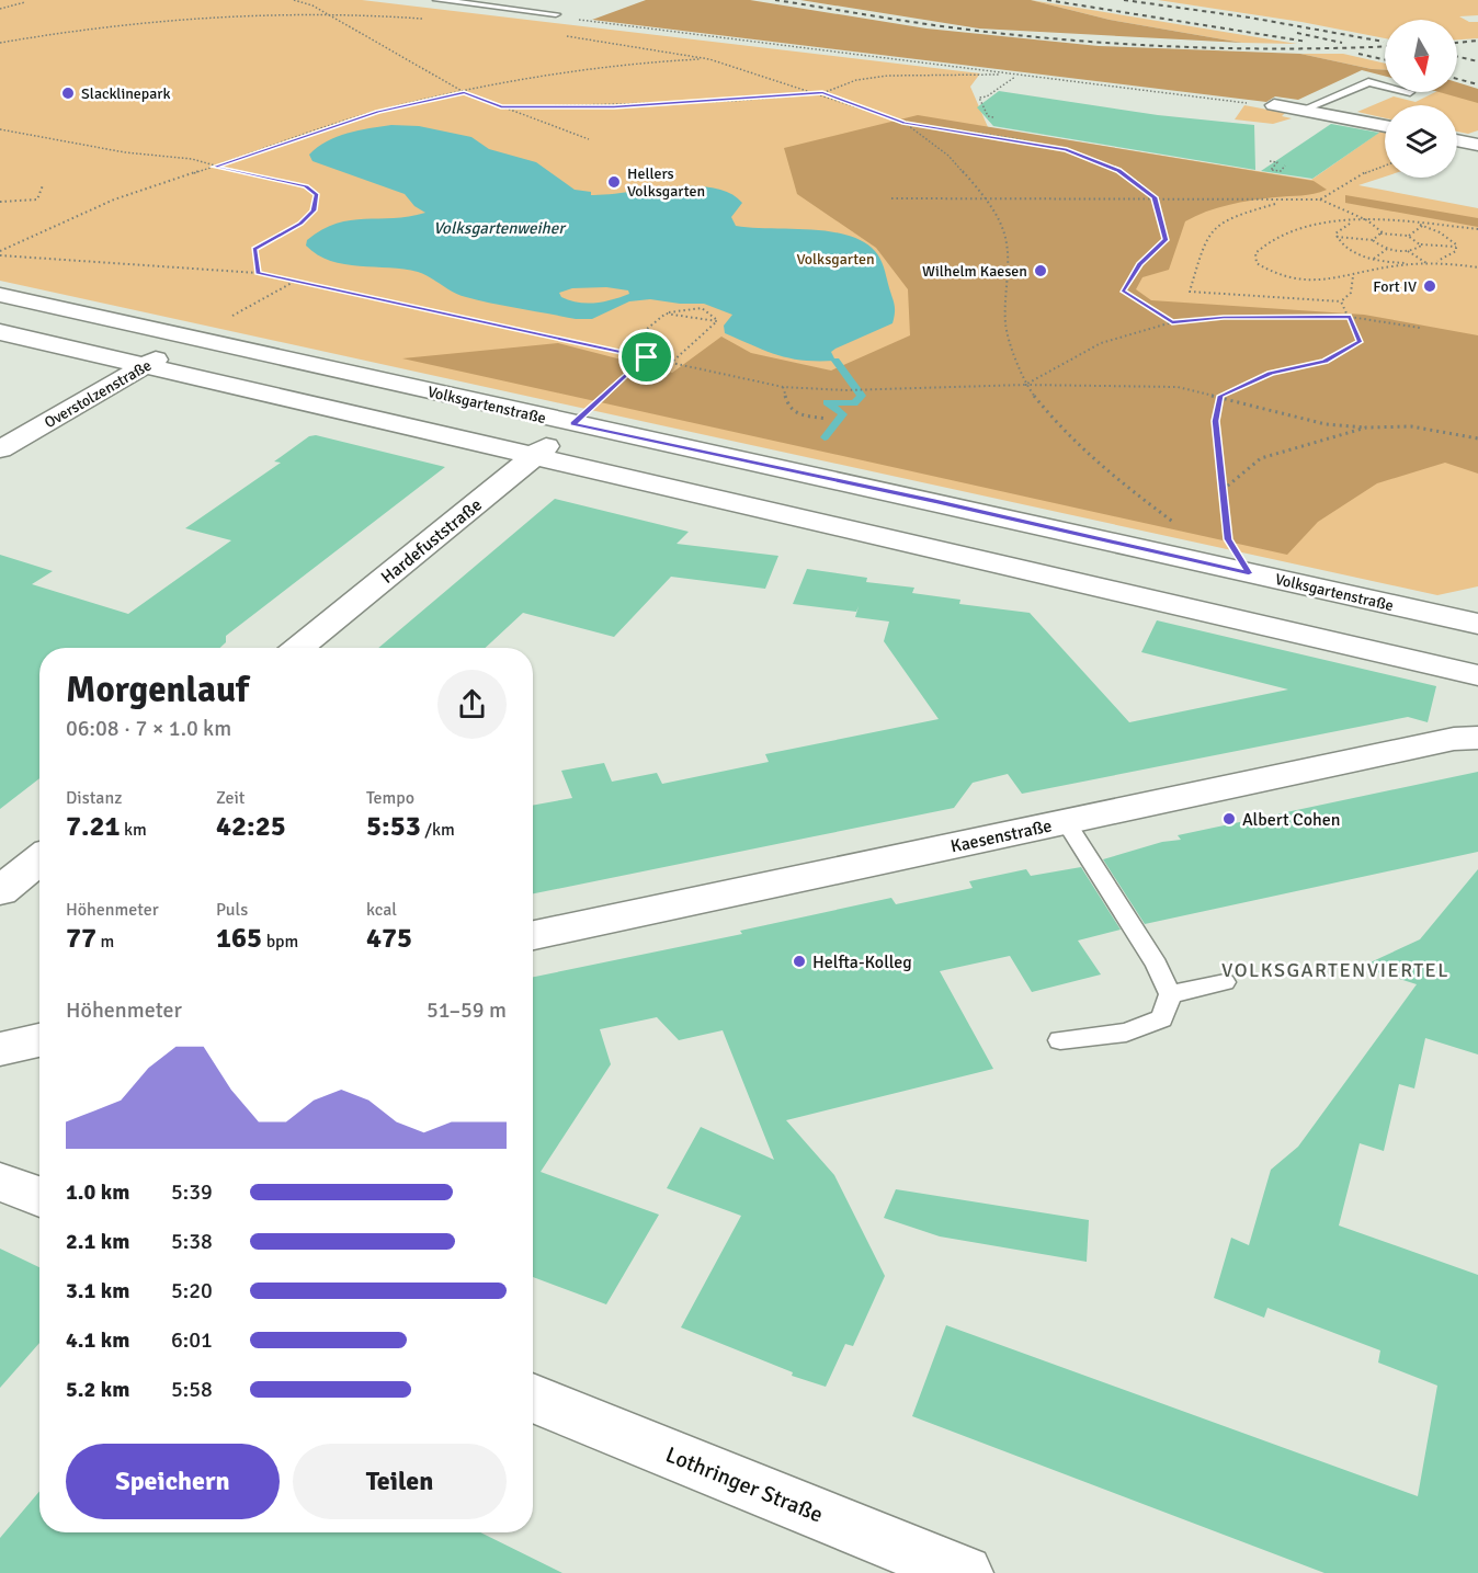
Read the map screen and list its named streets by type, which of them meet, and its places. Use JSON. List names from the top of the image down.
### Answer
{
  "streets": {
    "street": [
      "Overstolzenstraße",
      "Volksgartenstraße",
      "Hardefuststraße",
      "Kaesenstraße",
      "Lothringer Straße"
    ]
  },
  "crossings": [
    ["Overstolzenstraße", "Volksgartenstraße"],
    ["Volksgartenstraße", "Hardefuststraße"]
  ],
  "districts": ["VOLKSGARTENVIERTEL"],
  "water": ["Volksgartenweiher"],
  "parks": ["Volksgarten"],
  "places": [
    "Slacklinepark",
    "Hellers Volksgarten",
    "Wilhelm Kaesen",
    "Fort IV",
    "Albert Cohen",
    "Helfta-Kolleg"
  ],
  "north": "bottom",
  "page": {
    "heading": ["Morgenlauf", "06:08 · 7 × 1.0 km"],
    "stats": [
      ["Distanz", "7.21 km"],
      ["Zeit", "42:25"],
      ["Tempo", "5:53 /km"],
      ["Höhenmeter", "77 m"],
      ["Puls", "165 bpm"],
      ["kcal", "475"]
    ],
    "chart": ["Höhenmeter", "51–59 m"],
    "list": [
      {
        "name": "1.0 km",
        "note": "5:39"
      },
      {
        "name": "2.1 km",
        "note": "5:38"
      },
      {
        "name": "3.1 km",
        "note": "5:20"
      },
      {
        "name": "4.1 km",
        "note": "6:01"
      },
      {
        "name": "5.2 km",
        "note": "5:58"
      }
    ],
    "buttons": ["Speichern", "Teilen"]
  }
}
